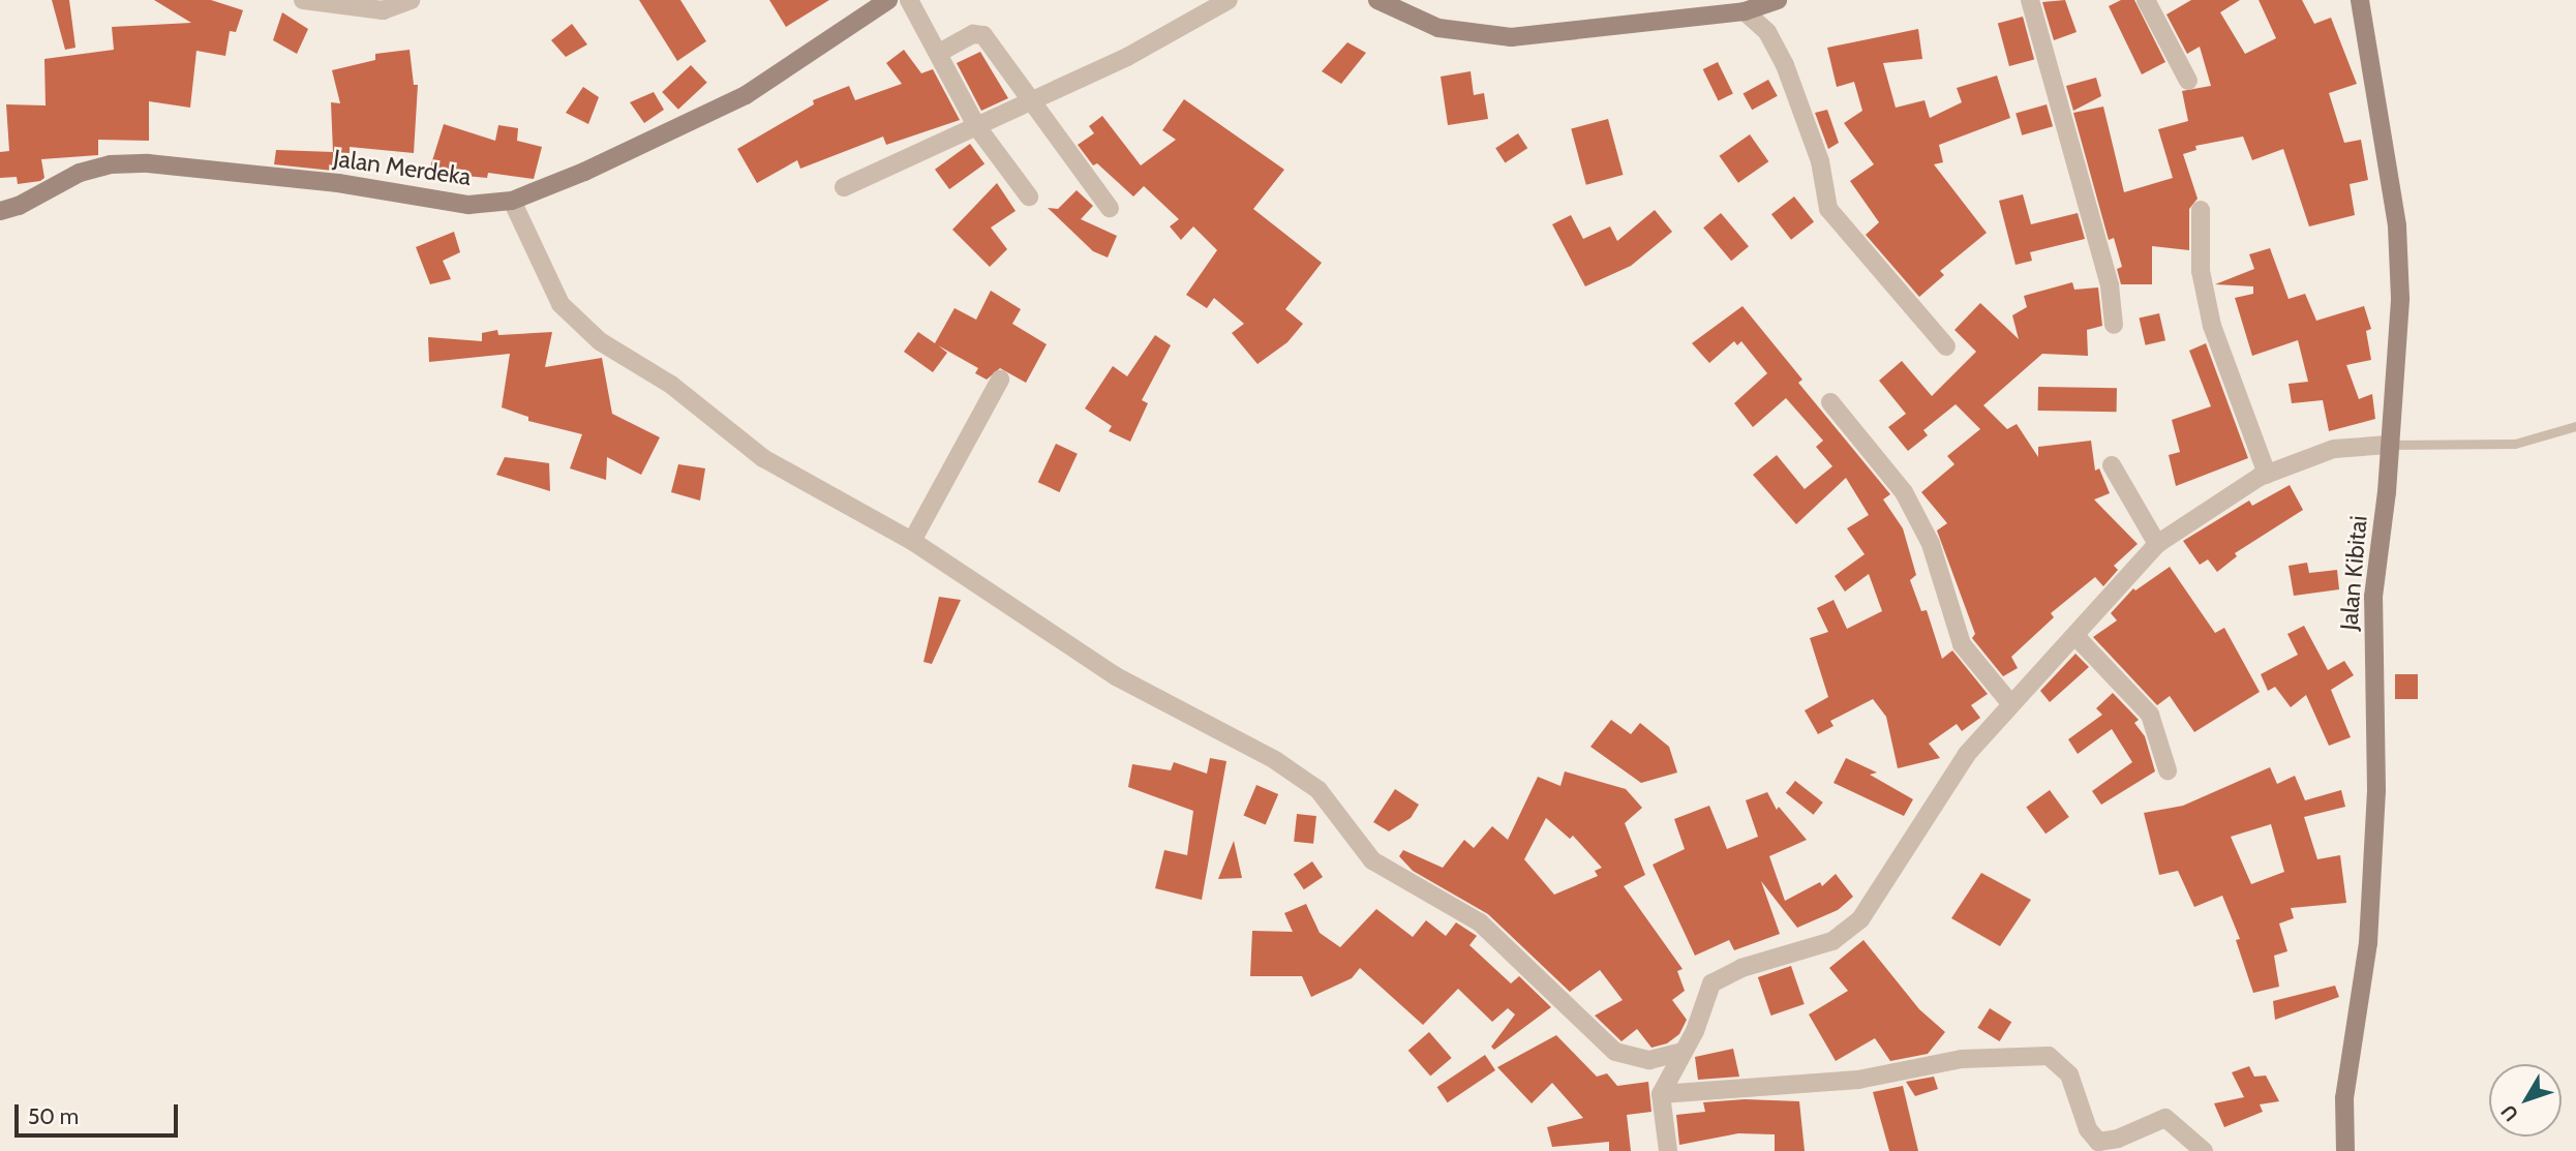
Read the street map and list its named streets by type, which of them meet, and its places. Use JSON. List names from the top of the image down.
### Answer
{
  "streets": {
    "street": ["Jalan Merdeka", "Jalan Kibitai"]
  },
  "scale_bar": "50 m",
  "north": "bottom left"
}
